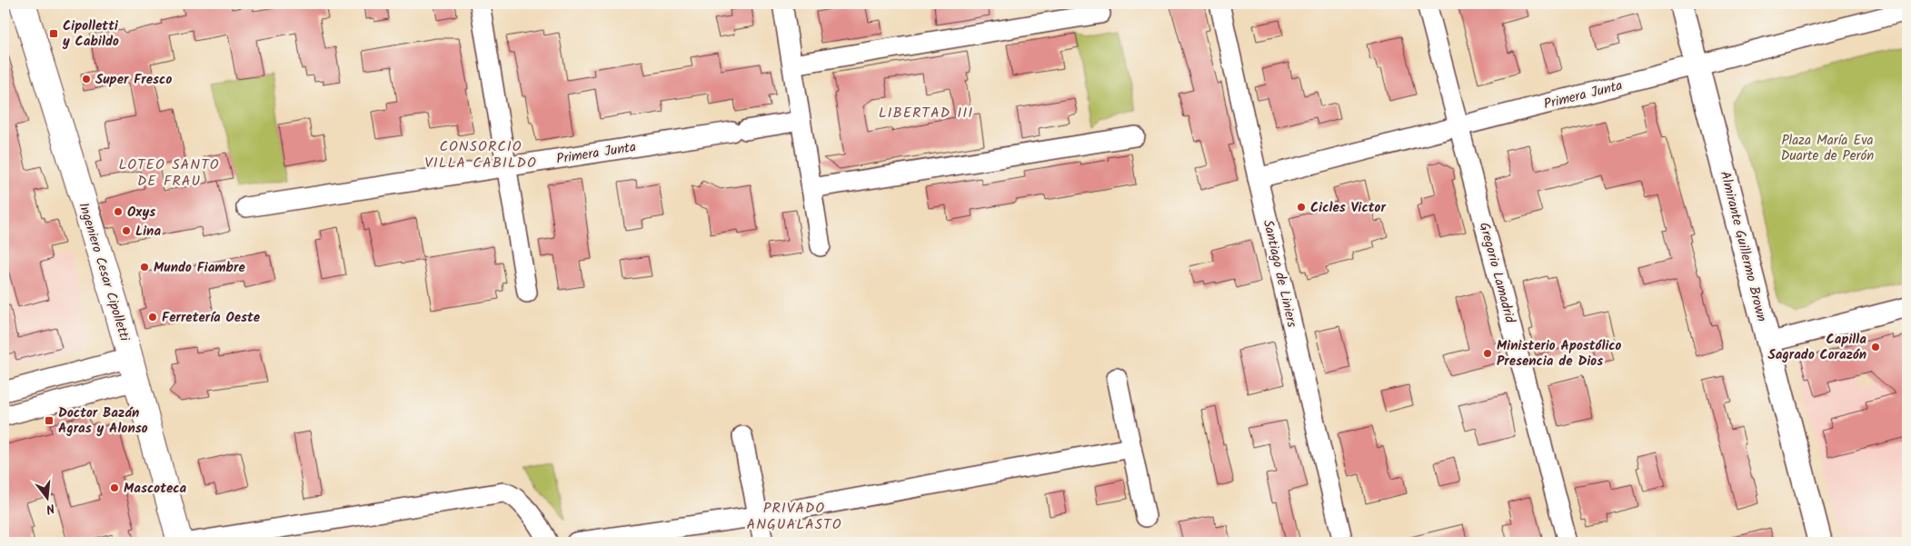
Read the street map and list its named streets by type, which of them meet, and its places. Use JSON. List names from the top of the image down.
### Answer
{
  "streets": {
    "main road": ["Ingeniero Cesar Cipolletti"],
    "street": [
      "Primera Junta",
      "Almirante Guillermo Brown",
      "Gregorio Lamadrid",
      "Santiago de Liniers"
    ]
  },
  "crossings": [
    ["Primera Junta", "Almirante Guillermo Brown"],
    ["Primera Junta", "Gregorio Lamadrid"],
    ["Primera Junta", "Santiago de Liniers"]
  ],
  "districts": [
    "LIBERTAD III",
    "CONSORCIO VILLA CABILDO",
    "LOTEO SANTO DE FRAU",
    "PRIVADO ANGUALASTO"
  ],
  "parks": ["Plaza María Eva Duarte de Perón"],
  "places": {
    "transit": ["Cipolletti y Cabildo", "Doctor Bazán Agras y Alonso"],
    "other": [
      "Super Fresco",
      "Cicles Victor",
      "Oxys",
      "Lina",
      "Mundo Fiambre",
      "Ferretería Oeste",
      "Capilla Sagrado Corazón",
      "Ministerio Apostólico Presencia de Dios",
      "Mascoteca"
    ]
  },
  "north": "bottom"
}
